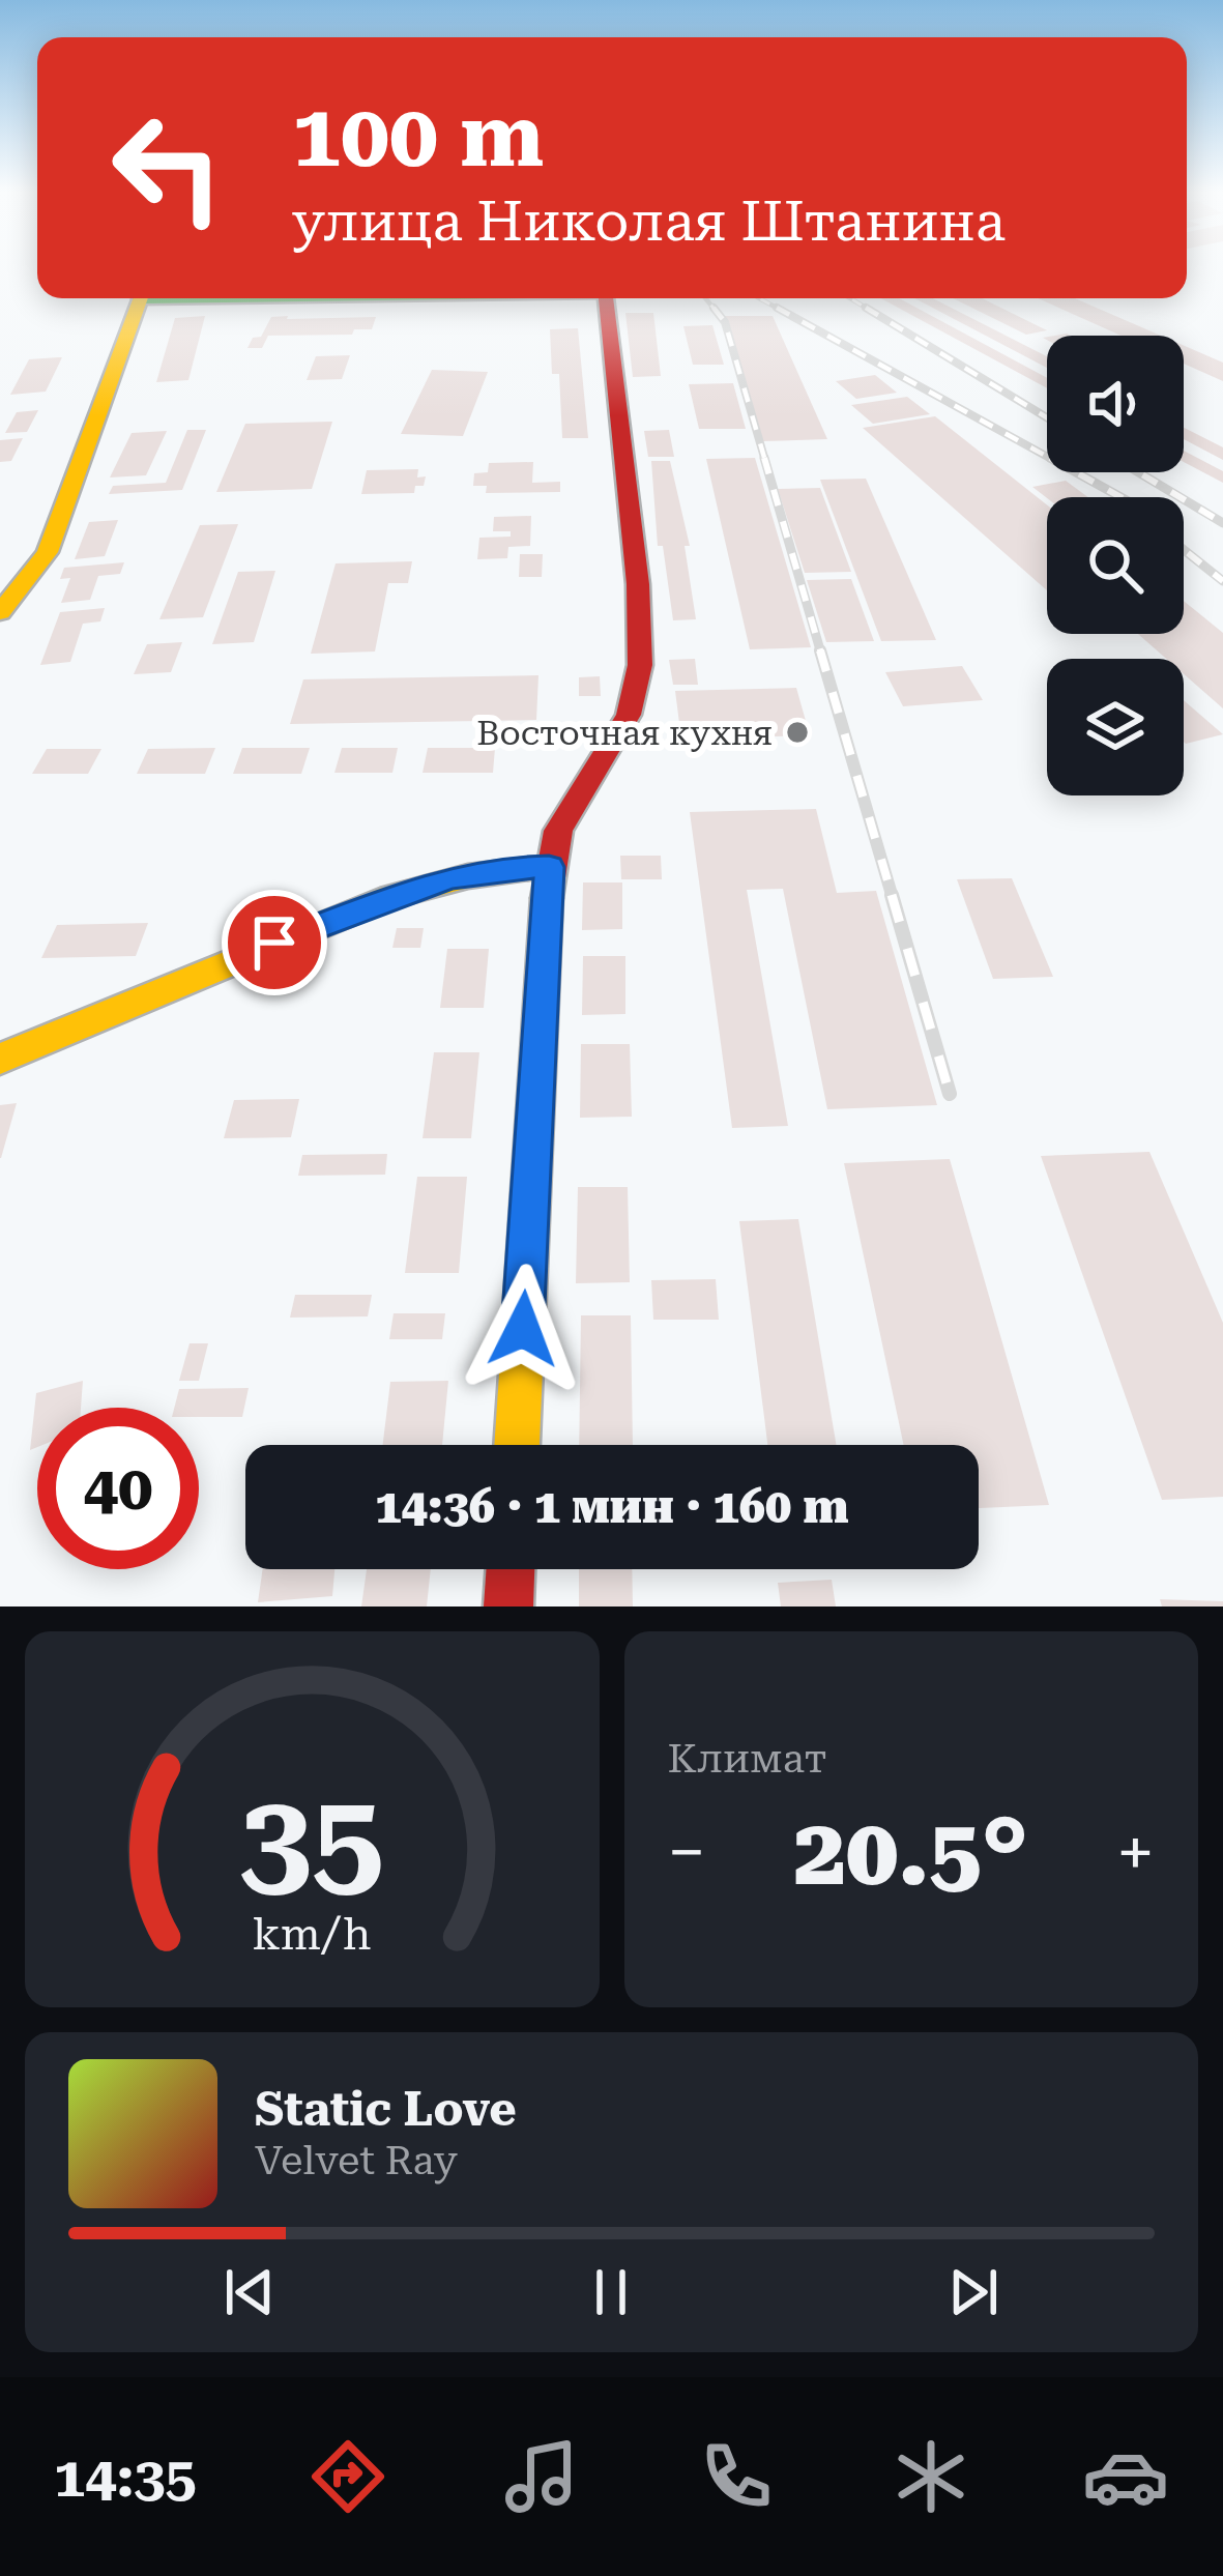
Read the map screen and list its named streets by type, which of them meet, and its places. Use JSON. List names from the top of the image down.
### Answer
{
  "places": ["Восточная кухня"],
  "page": {
    "turn": ["100 m", "улица Николая Штанина"],
    "limit": "40",
    "trip": "14:36 · 1 мин · 160 m",
    "tile": "Климат",
    "heat": ["−", "20.5°", "+"],
    "song": ["Static Love", "Velvet Ray"],
    "tabs": "14:35",
    "gauge": ["35", "km/h"]
  }
}
